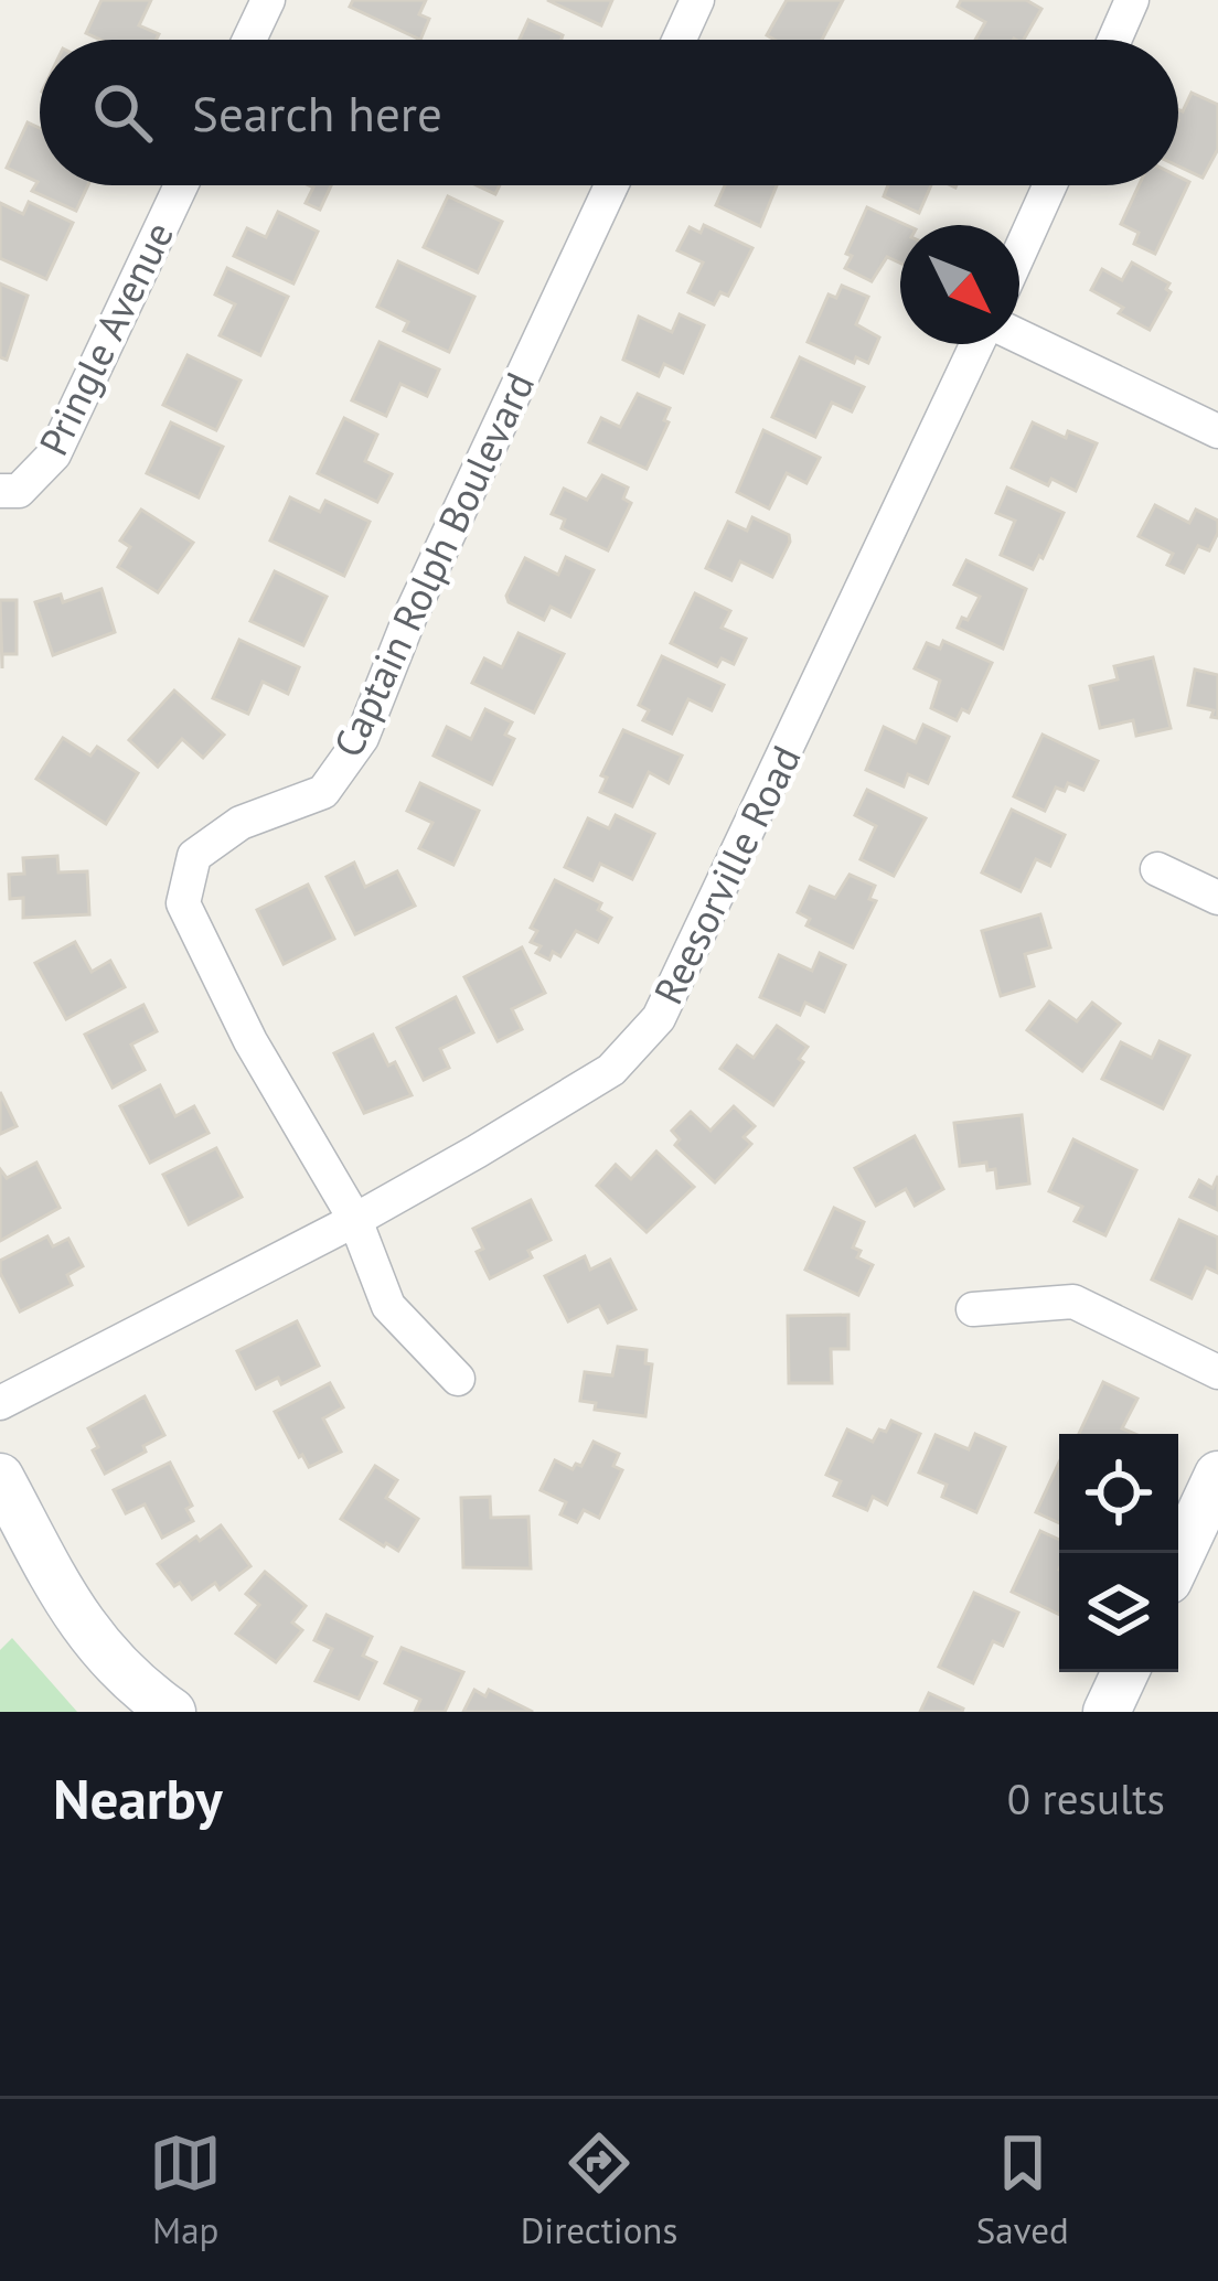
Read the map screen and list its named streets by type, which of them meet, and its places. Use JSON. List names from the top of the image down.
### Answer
{
  "streets": {
    "street": ["Pringle Avenue", "Captain Rolph Boulevard", "Reesorville Road"]
  },
  "crossings": [
    ["Captain Rolph Boulevard", "Reesorville Road"]
  ],
  "north": "bottom right",
  "page": {
    "search": "Search here",
    "heading": ["Nearby", "0 results"],
    "nav": ["Map", "Directions", "Saved"]
  }
}
